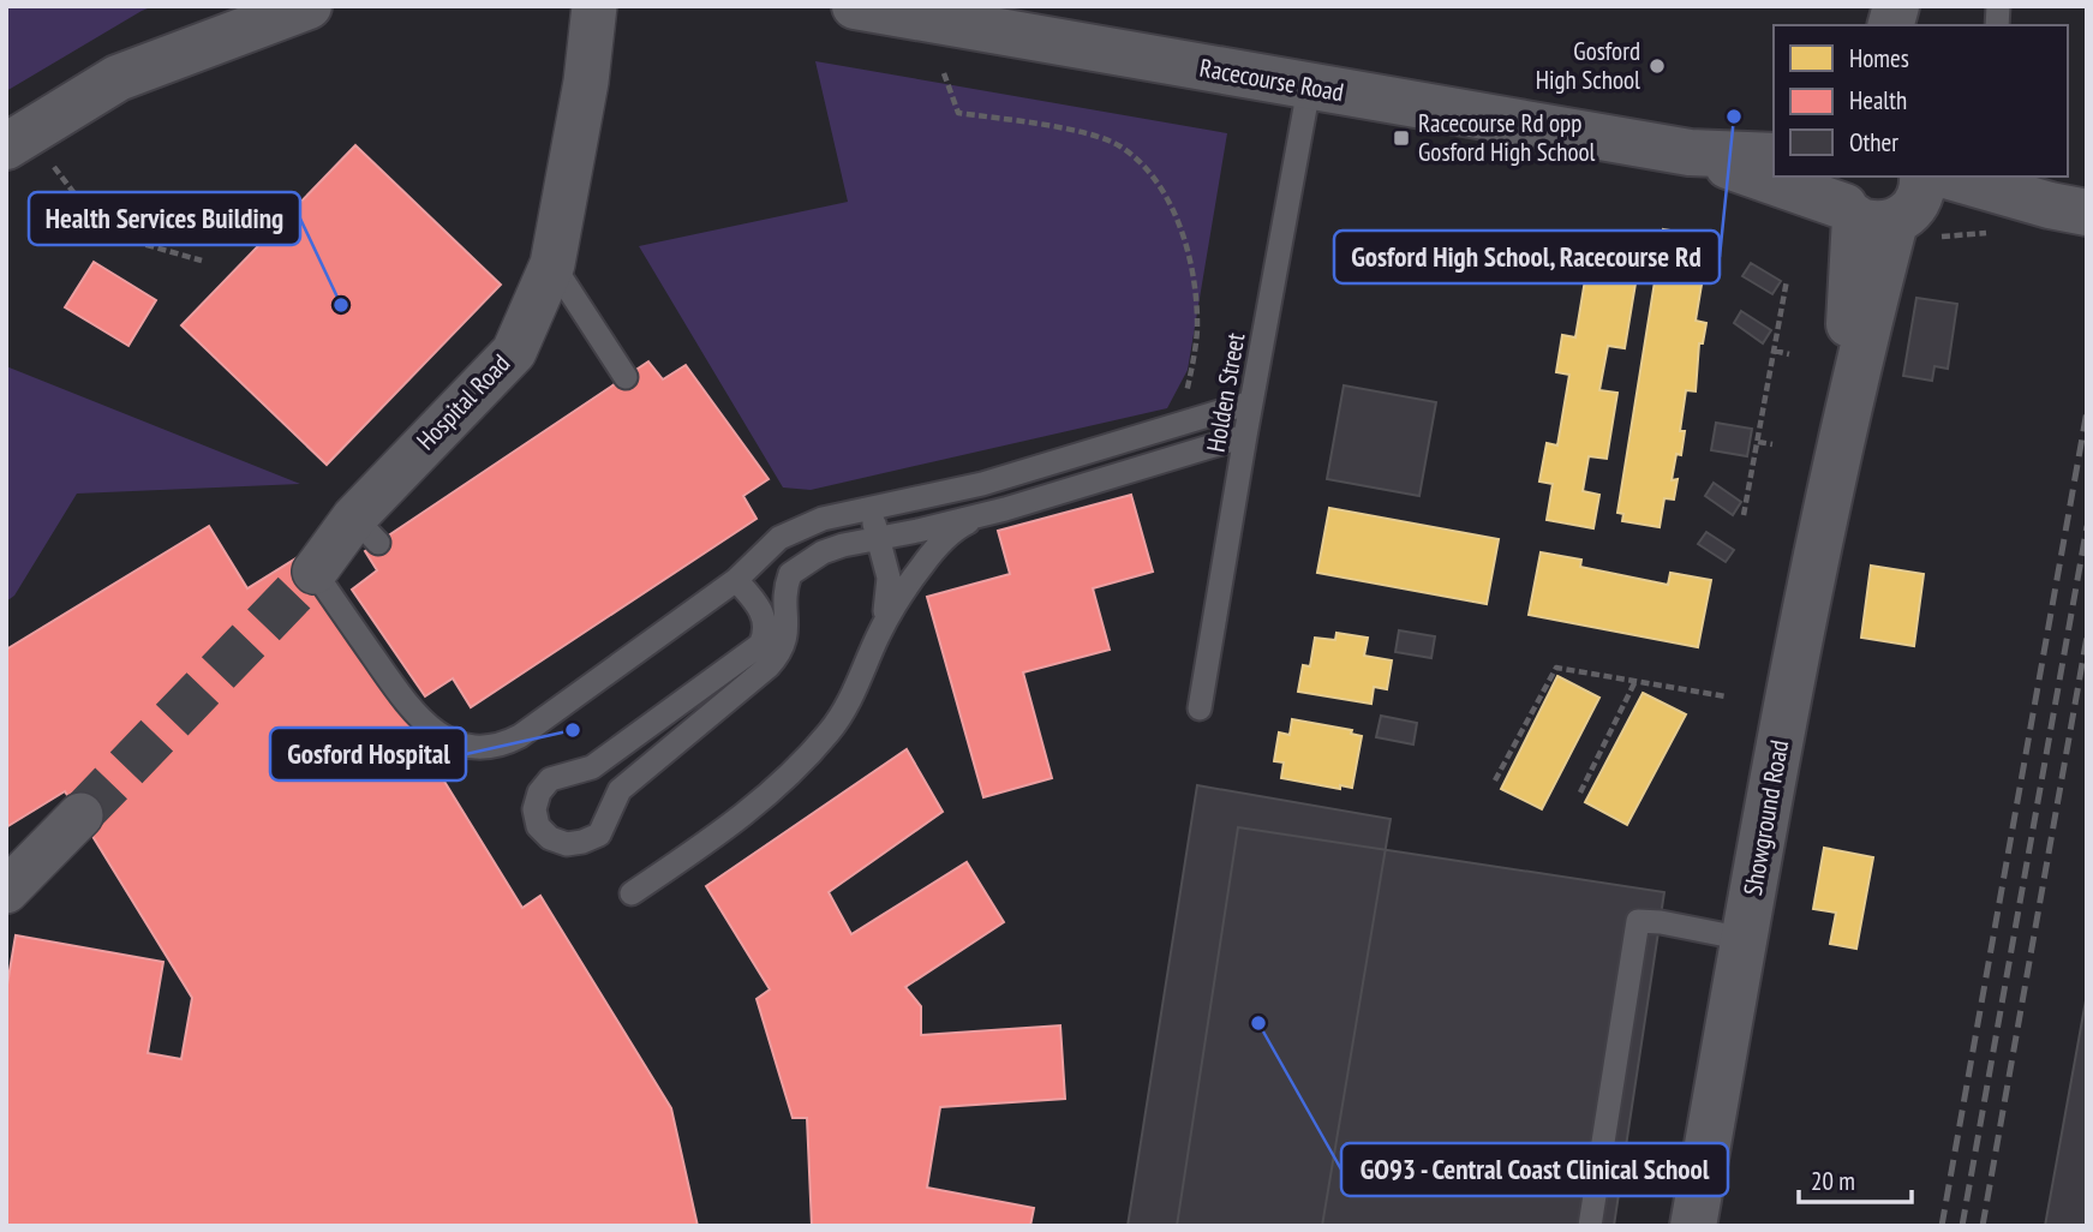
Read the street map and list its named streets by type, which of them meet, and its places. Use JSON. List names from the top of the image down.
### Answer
{
  "streets": {
    "main road": ["Racecourse Road", "Showground Road"],
    "street": ["Hospital Road"],
    "lane": ["Holden Street"]
  },
  "crossings": [
    ["Racecourse Road", "Holden Street"],
    ["Racecourse Road", "Showground Road"]
  ],
  "places": {
    "other": [
      "Gosford High School",
      "Gosford High School, Racecourse Rd",
      "Health Services Building",
      "Gosford Hospital",
      "GO93 - Central Coast Clinical School"
    ],
    "transit": ["Racecourse Rd opp Gosford High School"]
  },
  "legend": ["Homes", "Health", "Other"],
  "scale_bar": "20 m"
}
